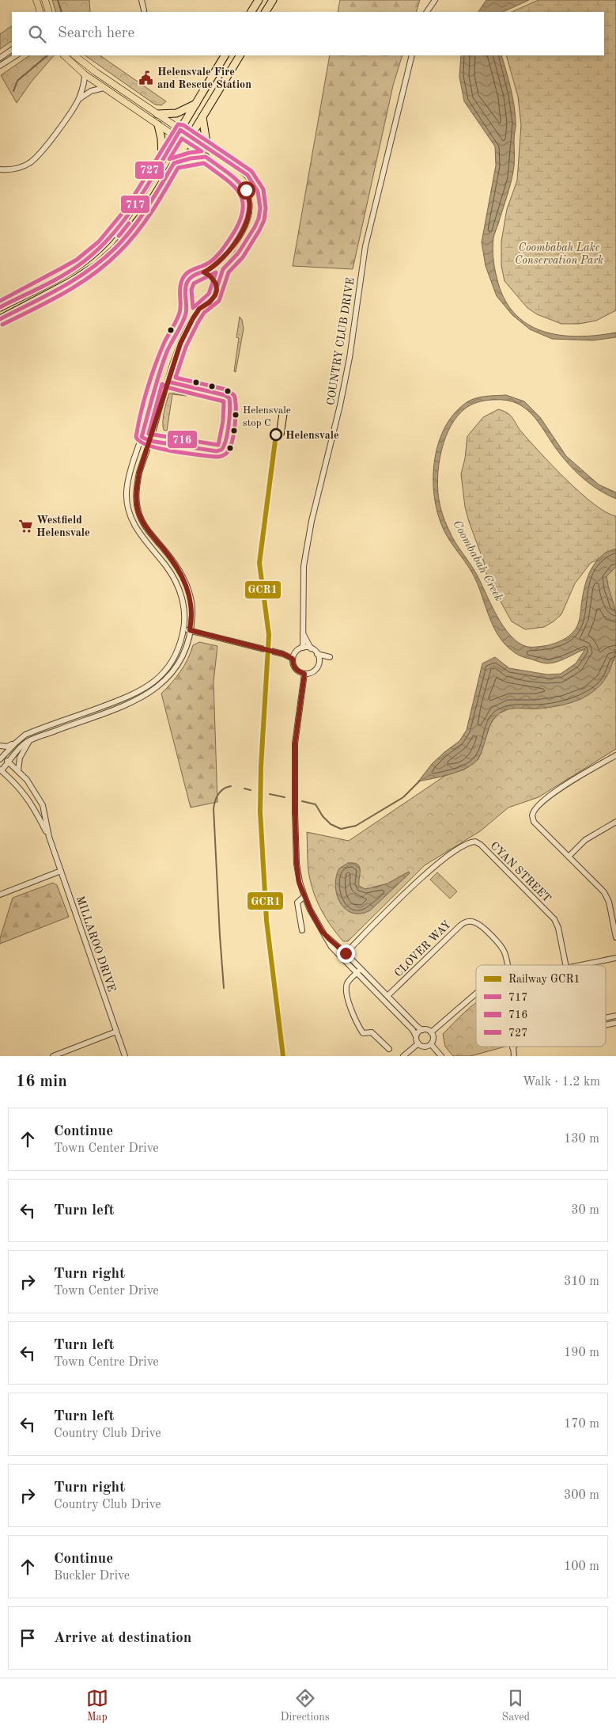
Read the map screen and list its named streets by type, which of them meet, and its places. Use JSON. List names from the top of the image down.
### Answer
{
  "streets": {
    "street": [
      "COUNTRY CLUB DRIVE",
      "CYAN STREET",
      "MILLAROO DRIVE",
      "CLOVER WAY"
    ]
  },
  "water": ["Coombabah Creek"],
  "parks": ["Coombabah Lake Conservation Park"],
  "places": {
    "public building": ["Helensvale Fire and Rescue Station"],
    "other": ["Helensvale stop C", "Helensvale"],
    "supermarket": ["Westfield Helensvale"]
  },
  "lines": [
    "transit line 727",
    "transit line 717",
    "transit line 716",
    "rail line GCR1"
  ],
  "legend": [
    "Railway GCR1",
    "717",
    "716",
    "727"
  ],
  "page": {
    "search": "Search here",
    "heading": ["16 min", "Walk · 1.2 km"],
    "list": [
      ["Continue", "Town Center Drive", "130 m"],
      ["Turn left", "30 m"],
      ["Turn right", "Town Center Drive", "310 m"],
      ["Turn left", "Town Centre Drive", "190 m"],
      ["Turn left", "Country Club Drive", "170 m"],
      ["Turn right", "Country Club Drive", "300 m"],
      ["Continue", "Buckler Drive", "100 m"],
      "Arrive at destination"
    ],
    "nav": ["Map", "Directions", "Saved"]
  }
}
